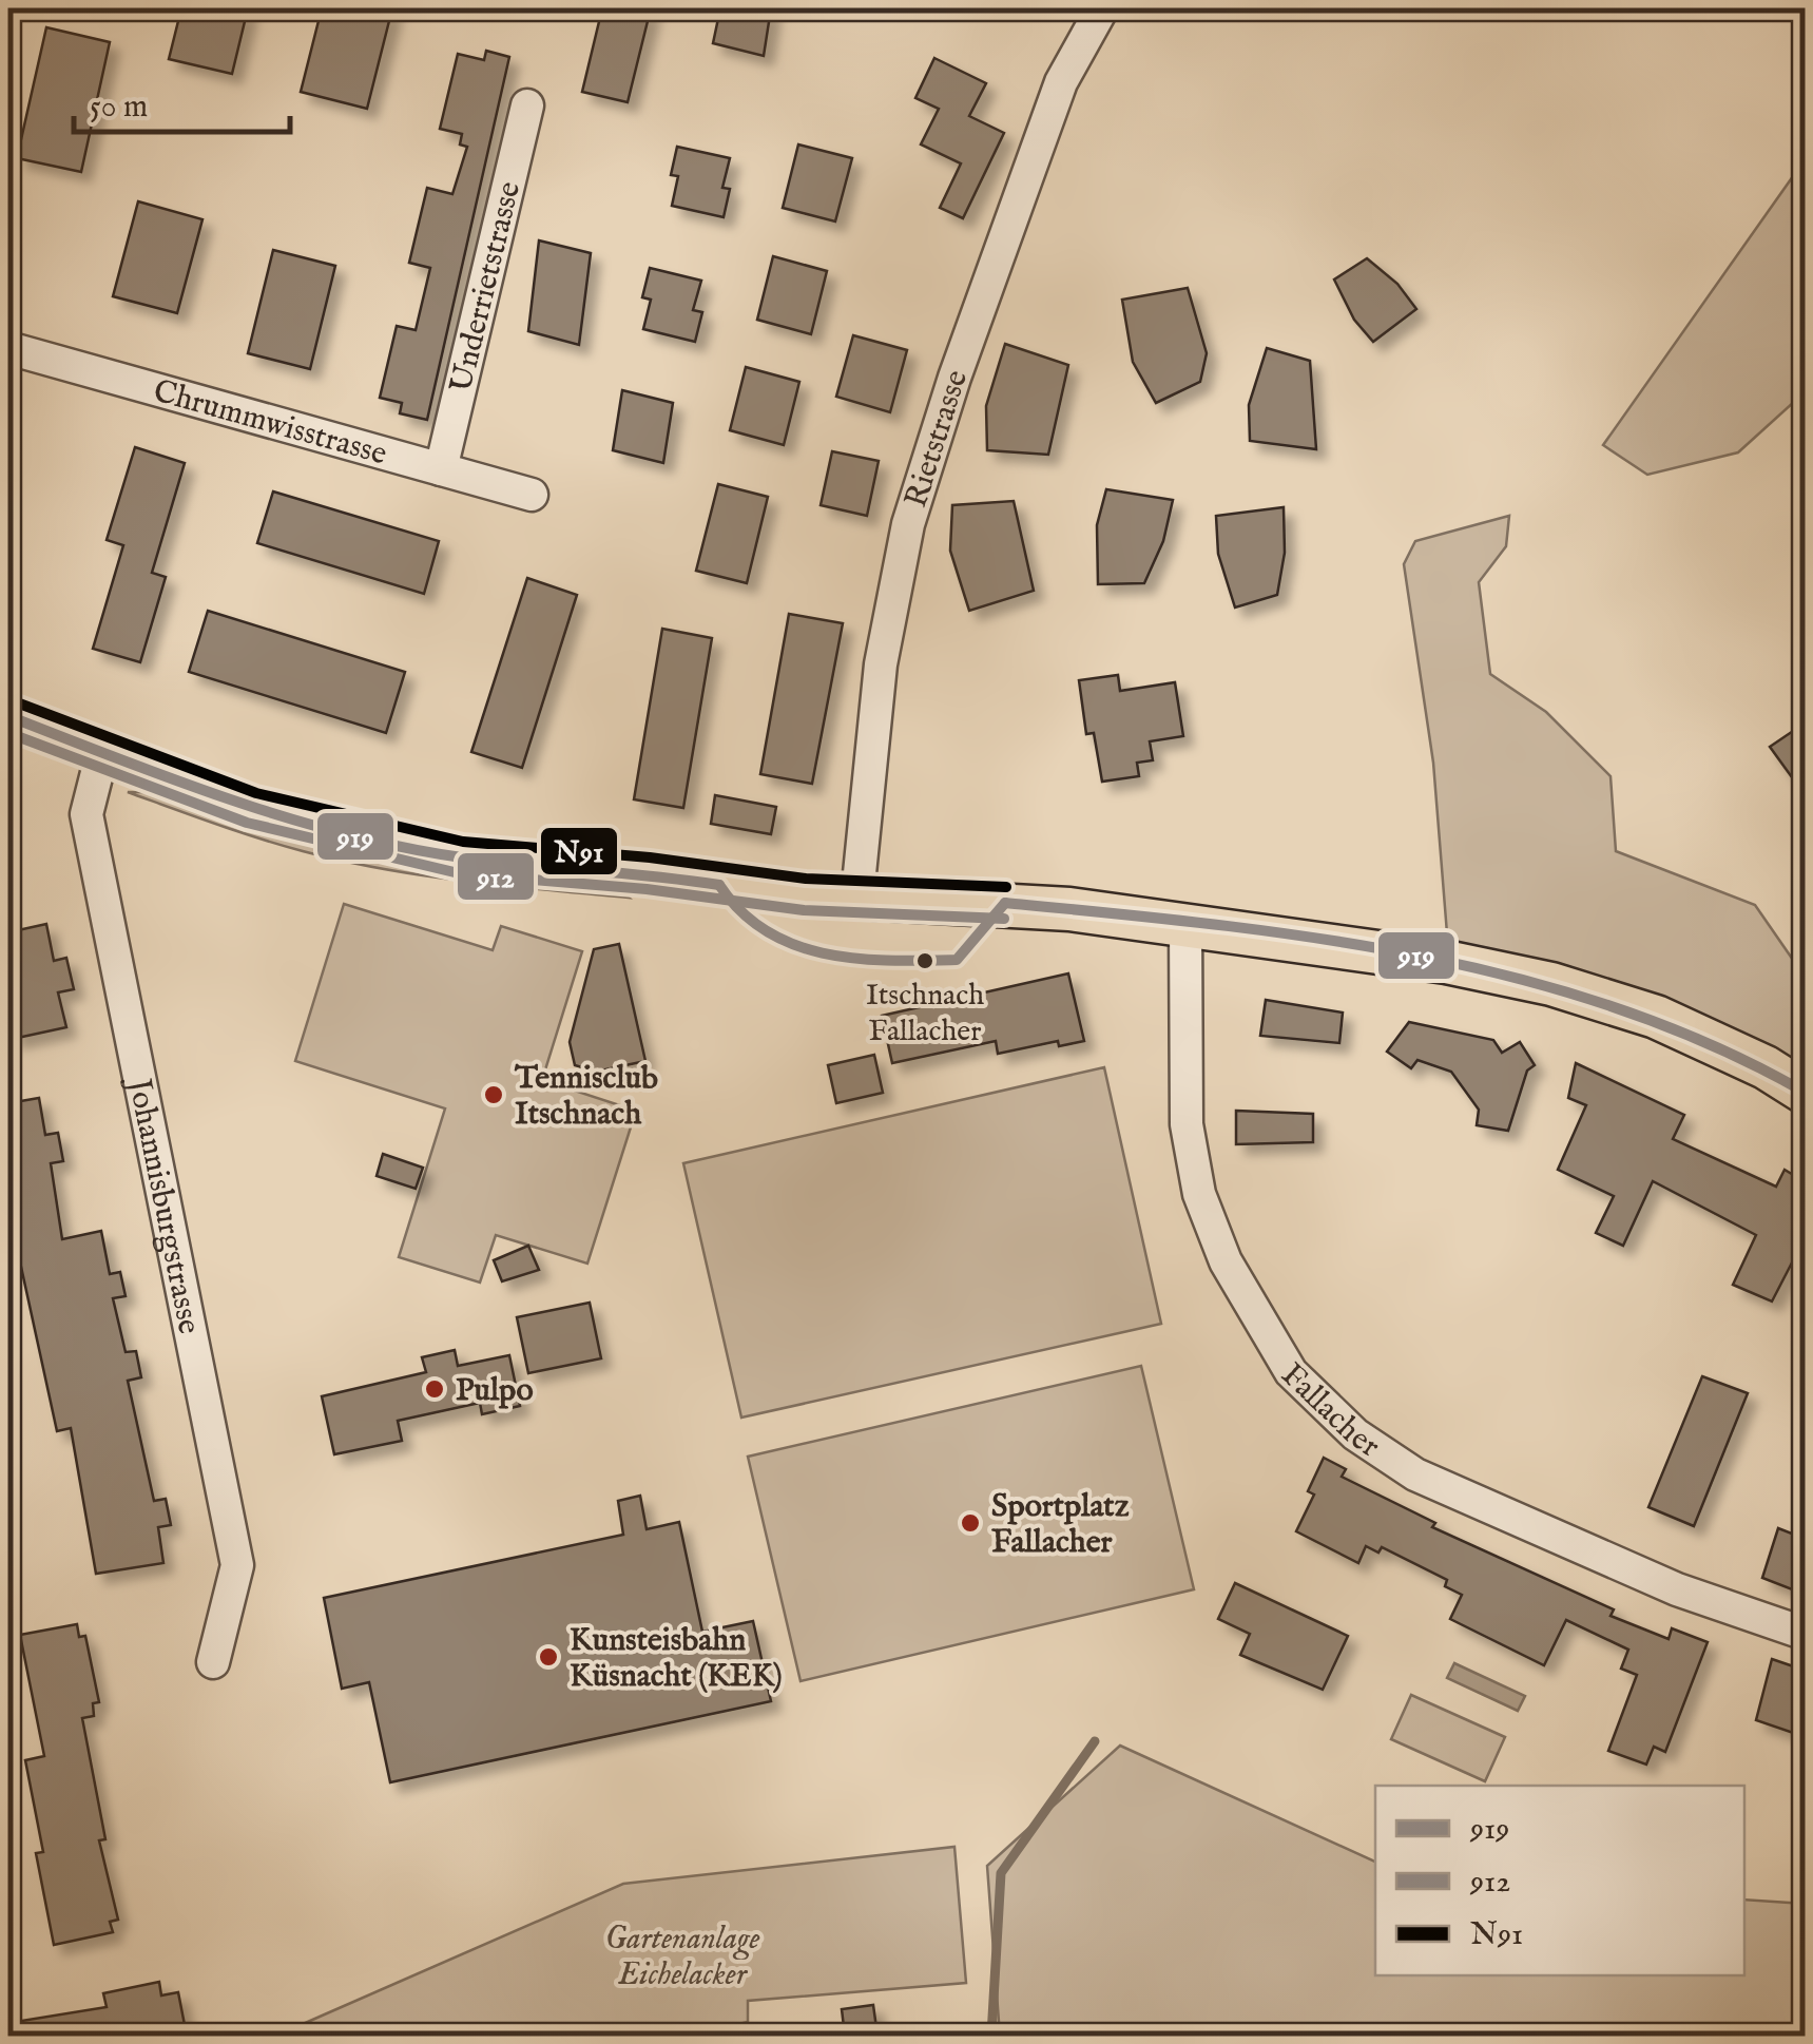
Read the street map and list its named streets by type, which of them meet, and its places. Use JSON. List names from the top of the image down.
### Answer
{
  "streets": {
    "street": [
      "Underrietstrasse",
      "Chrummwisstrasse",
      "Rietstrasse",
      "Johannisburgstrasse",
      "Fallacher"
    ]
  },
  "crossings": [
    ["Underrietstrasse", "Chrummwisstrasse"]
  ],
  "parks": ["Gartenanlage Eichelacker"],
  "places": [
    "Itschnach Fallacher",
    "Tennisclub Itschnach",
    "Pulpo",
    "Sportplatz Fallacher",
    "Kunsteisbahn Küsnacht (KEK)"
  ],
  "lines": ["transit line N91", "transit line 919", "transit line 912"],
  "legend": ["919", "912", "N91"],
  "scale_bar": "50 m"
}
